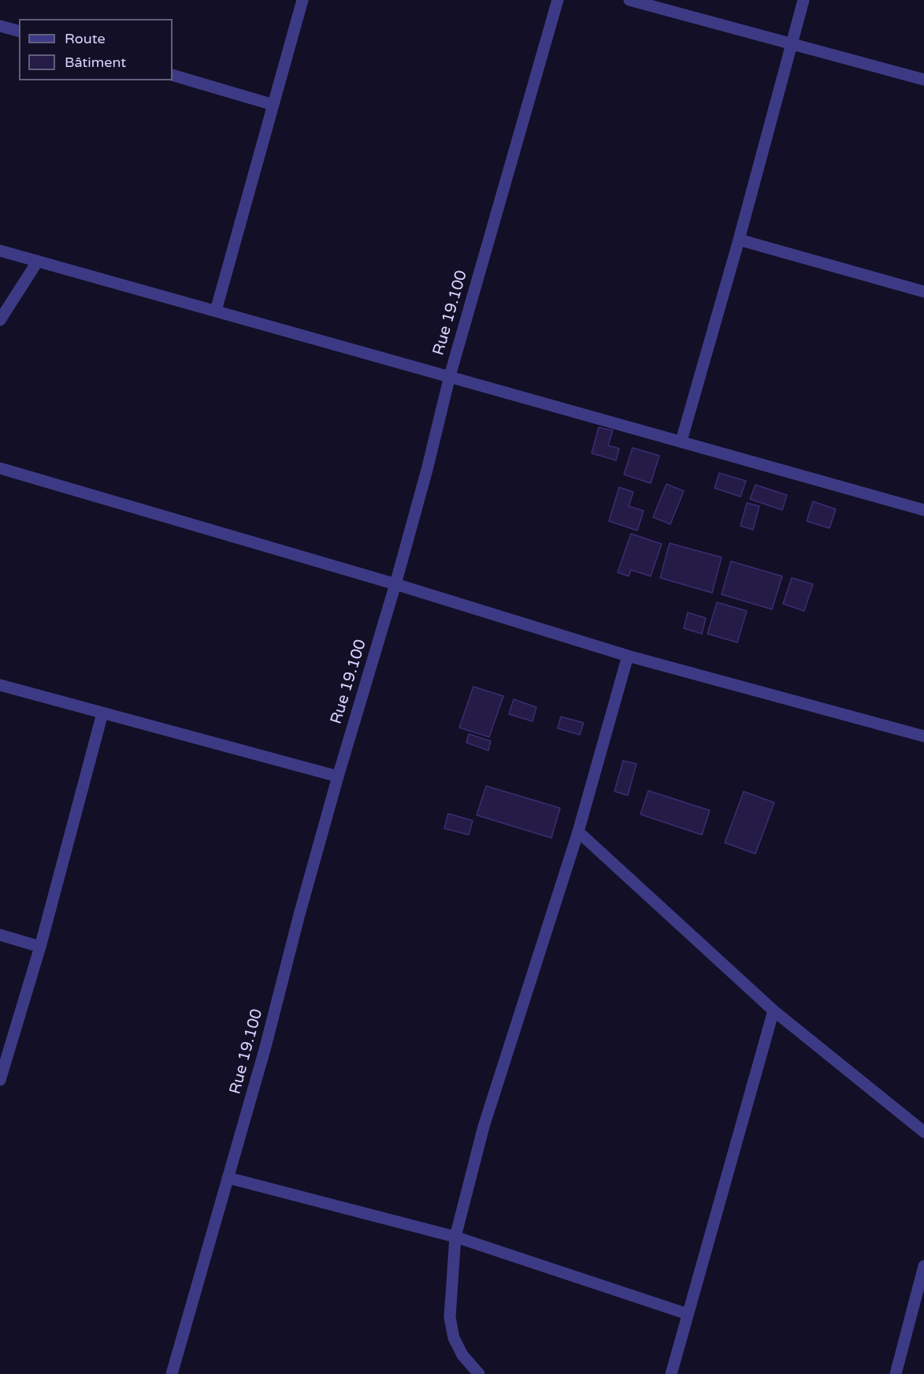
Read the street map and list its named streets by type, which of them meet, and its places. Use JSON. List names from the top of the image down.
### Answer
{
  "streets": {
    "street": ["Rue 19.100"]
  },
  "legend": ["Route", "Bâtiment"]
}
